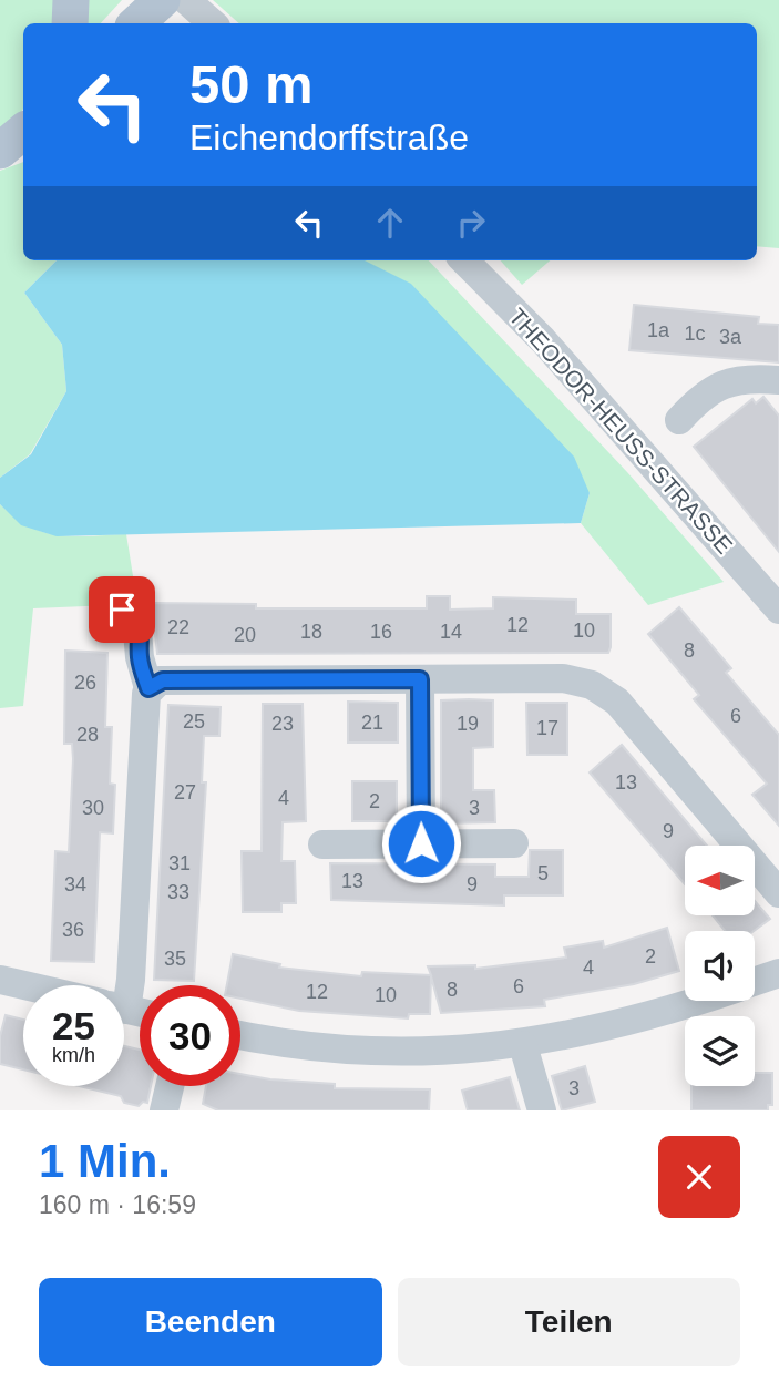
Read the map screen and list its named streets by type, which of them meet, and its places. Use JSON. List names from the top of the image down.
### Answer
{
  "streets": {
    "street": ["THEODOR-HEUSS-STRASSE"]
  },
  "house_numbers": [
    "1a",
    "1c",
    "3a",
    "12",
    "22",
    "10",
    "18",
    "16",
    "14",
    "20",
    "8",
    "26",
    "6",
    "25",
    "21",
    "23",
    "19",
    "17",
    "28",
    "13",
    "27",
    "4",
    "2",
    "30",
    "3",
    "9",
    "31",
    "5",
    "13",
    "34",
    "9",
    "33",
    "36",
    "2",
    "35",
    "4",
    "6",
    "8",
    "12",
    "10",
    "3"
  ],
  "north": "left",
  "page": {
    "turn": ["50 m", "Eichendorffstraße"],
    "speed": "25 km/h",
    "limit": "30",
    "heading": ["1 Min.", "160 m · 16:59"],
    "buttons": ["Beenden", "Teilen"]
  }
}
